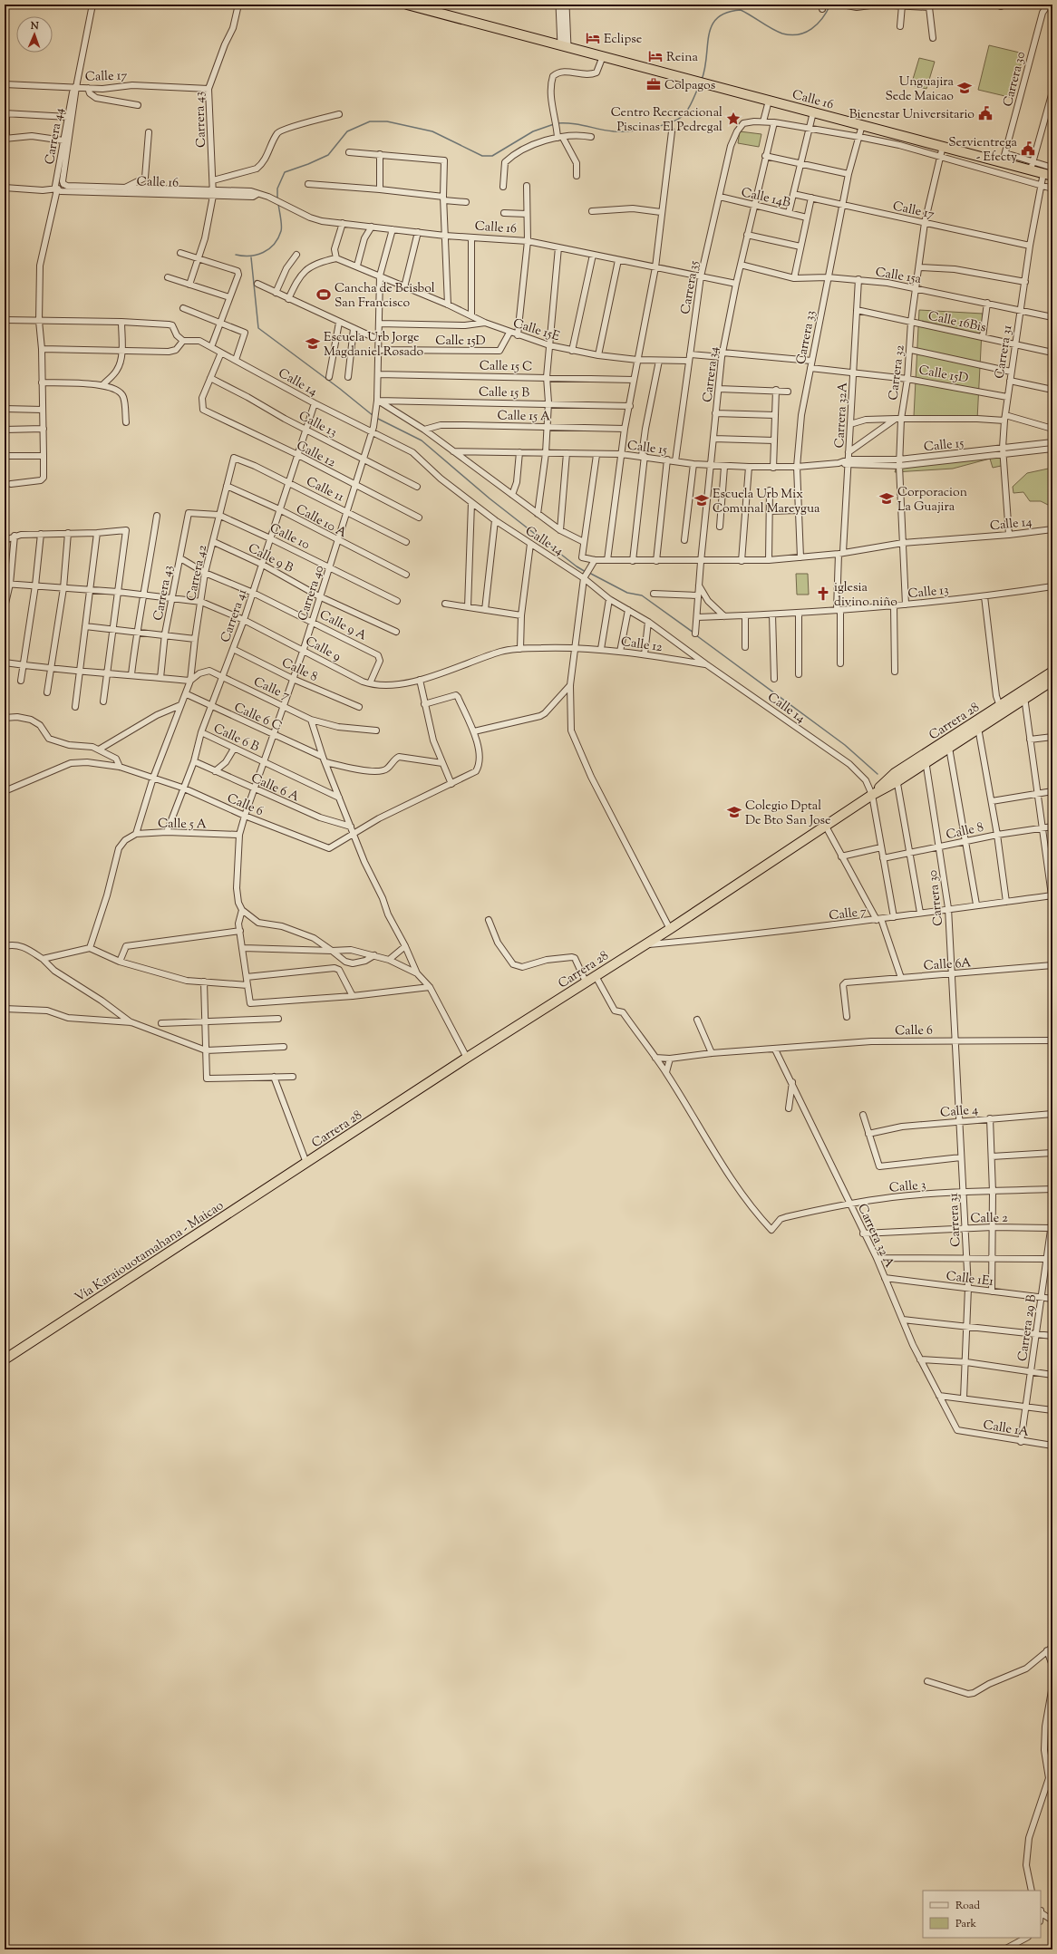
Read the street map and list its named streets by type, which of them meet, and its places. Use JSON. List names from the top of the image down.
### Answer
{
  "streets": {
    "highway": ["Calle 16", "Carrera 28", "Vía Karaiouotamahana - Maicao"],
    "street": [
      "Calle 17",
      "Carrera 30",
      "Carrera 43",
      "Carrera 44",
      "Calle 14B",
      "Calle 15a",
      "Carrera 35",
      "Calle 16Bis",
      "Calle 15E",
      "Carrera 33",
      "Calle 15D",
      "Carrera 31",
      "Calle 15 C",
      "Carrera 32",
      "Carrera 34",
      "Calle 14",
      "Calle 15 B",
      "Calle 15 A",
      "Carrera 32A",
      "Calle 13",
      "Calle 15",
      "Calle 12",
      "Calle 11",
      "Calle 10 A",
      "Calle 10",
      "Calle 9 B",
      "Carrera 42",
      "Carrera 40",
      "Carrera 41",
      "Calle 9 A",
      "Calle 9",
      "Calle 8",
      "Calle 7",
      "Calle 6 C",
      "Calle 6 B",
      "Calle 6 A",
      "Calle 6",
      "Calle 5 A",
      "Calle 6A",
      "Calle 4",
      "Calle 3",
      "Calle 2",
      "Carrera 32 A",
      "Calle 1E1",
      "Carrera 29 B",
      "Calle 1A"
    ]
  },
  "crossings": [
    ["Calle 17", "Carrera 43"],
    ["Calle 17", "Carrera 44"],
    ["Calle 17", "Carrera 33"],
    ["Calle 17", "Carrera 31"],
    ["Calle 17", "Carrera 32"],
    ["Carrera 30", "Calle 16"],
    ["Carrera 30", "Carrera 31"],
    ["Carrera 30", "Calle 8"],
    ["Carrera 30", "Calle 7"],
    ["Carrera 30", "Carrera 28"],
    ["Carrera 30", "Calle 6"],
    ["Carrera 30", "Calle 6A"],
    ["Calle 16", "Carrera 43"],
    ["Calle 16", "Carrera 44"],
    ["Calle 16", "Carrera 35"],
    ["Calle 16", "Carrera 33"],
    ["Calle 16", "Carrera 31"],
    ["Calle 16", "Carrera 32"],
    ["Calle 16", "Carrera 34"],
    ["Calle 16", "Carrera 40"],
    ["Carrera 43", "Calle 10"],
    ["Carrera 43", "Calle 9 A"],
    ["Carrera 43", "Calle 9"],
    ["Calle 14B", "Carrera 35"],
    ["Calle 14B", "Carrera 34"],
    ["Calle 15a", "Carrera 33"],
    ["Calle 15a", "Carrera 31"],
    ["Calle 15a", "Carrera 32"],
    ["Calle 15a", "Carrera 34"],
    ["Calle 15a", "Carrera 32A"],
    ["Carrera 35", "Calle 15E"],
    ["Carrera 35", "Calle 15"],
    ["Calle 16Bis", "Carrera 31"],
    ["Calle 16Bis", "Carrera 32"],
    ["Calle 16Bis", "Carrera 32A"],
    ["Calle 15E", "Calle 15D"],
    ["Calle 15E", "Carrera 40"],
    ["Carrera 33", "Calle 15D"],
    ["Carrera 33", "Calle 14"],
    ["Carrera 33", "Calle 15"],
    ["Calle 15D", "Carrera 31"],
    ["Calle 15D", "Carrera 32"],
    ["Calle 15D", "Carrera 32A"],
    ["Calle 15D", "Carrera 40"],
    ["Carrera 31", "Calle 14"],
    ["Carrera 31", "Calle 15"],
    ["Carrera 31", "Calle 6"],
    ["Carrera 31", "Calle 4"],
    ["Carrera 31", "Calle 3"],
    ["Carrera 31", "Calle 2"],
    ["Carrera 31", "Calle 1E1"],
    ["Calle 15 C", "Carrera 40"],
    ["Carrera 32", "Calle 14"],
    ["Carrera 32", "Calle 13"],
    ["Carrera 32", "Calle 15"],
    ["Carrera 34", "Calle 14"],
    ["Carrera 34", "Calle 13"],
    ["Carrera 34", "Calle 15"],
    ["Calle 14", "Carrera 32A"],
    ["Calle 14", "Calle 12"],
    ["Calle 14", "Carrera 40"],
    ["Calle 14", "Carrera 41"],
    ["Calle 14", "Calle 8"],
    ["Calle 14", "Calle 7"],
    ["Calle 14", "Carrera 28"],
    ["Calle 15 B", "Carrera 40"],
    ["Carrera 32A", "Calle 13"],
    ["Carrera 32A", "Calle 15"],
    ["Calle 13", "Calle 12"],
    ["Calle 13", "Carrera 40"],
    ["Calle 13", "Carrera 41"],
    ["Calle 12", "Carrera 40"],
    ["Calle 12", "Carrera 41"],
    ["Calle 12", "Calle 9"],
    ["Calle 11", "Carrera 42"],
    ["Calle 11", "Carrera 40"],
    ["Calle 11", "Carrera 41"],
    ["Calle 10 A", "Carrera 42"],
    ["Calle 10 A", "Carrera 40"],
    ["Calle 10 A", "Carrera 41"],
    ["Calle 10", "Carrera 42"],
    ["Calle 10", "Carrera 40"],
    ["Calle 10", "Carrera 41"],
    ["Calle 9 B", "Carrera 42"],
    ["Calle 9 B", "Carrera 40"],
    ["Calle 9 B", "Carrera 41"],
    ["Carrera 42", "Calle 9 A"],
    ["Carrera 42", "Calle 9"],
    ["Carrera 42", "Calle 7"],
    ["Carrera 42", "Calle 6 C"],
    ["Carrera 40", "Calle 9 A"],
    ["Carrera 40", "Calle 9"],
    ["Carrera 40", "Calle 8"],
    ["Carrera 40", "Calle 7"],
    ["Carrera 40", "Calle 6 C"],
    ["Carrera 40", "Calle 6 B"],
    ["Carrera 40", "Calle 6 A"],
    ["Carrera 40", "Calle 6"],
    ["Carrera 40", "Calle 5 A"],
    ["Carrera 41", "Calle 9 A"],
    ["Carrera 41", "Calle 9"],
    ["Carrera 41", "Calle 8"],
    ["Carrera 41", "Calle 7"],
    ["Carrera 41", "Calle 6 C"],
    ["Carrera 41", "Calle 6 B"],
    ["Carrera 41", "Calle 6 A"],
    ["Carrera 41", "Calle 6"],
    ["Carrera 41", "Calle 5 A"],
    ["Calle 9 A", "Calle 9"],
    ["Calle 7", "Carrera 28"],
    ["Carrera 28", "Vía Karaiouotamahana - Maicao"],
    ["Calle 6", "Carrera 32 A"],
    ["Calle 3", "Carrera 32 A"],
    ["Calle 2", "Carrera 32 A"],
    ["Calle 2", "Carrera 29 B"],
    ["Carrera 32 A", "Calle 1E1"],
    ["Carrera 32 A", "Calle 1A"],
    ["Calle 1E1", "Carrera 29 B"],
    ["Carrera 29 B", "Calle 1A"]
  ],
  "places": {
    "hotel": ["Eclipse", "Reina"],
    "office": ["Colpagos"],
    "school or university": [
      "Unguajira Sede Maicao",
      "Escuela Urb Jorge Magdaniel Rosado",
      "Corporacion La Guajira",
      "Escuela Urb Mix Comunal Mareygua",
      "Colegio Dptal De Bto San Jose"
    ],
    "public building": ["Bienestar Universitario", "Servientrega - Efecty"],
    "place": ["Centro Recreacional Piscinas El Pedregal"],
    "sports": ["Cancha de Beisbol San Francisco"],
    "church": ["iglesia divino niño"]
  },
  "legend": ["Road", "Park"],
  "north": "top"
}
